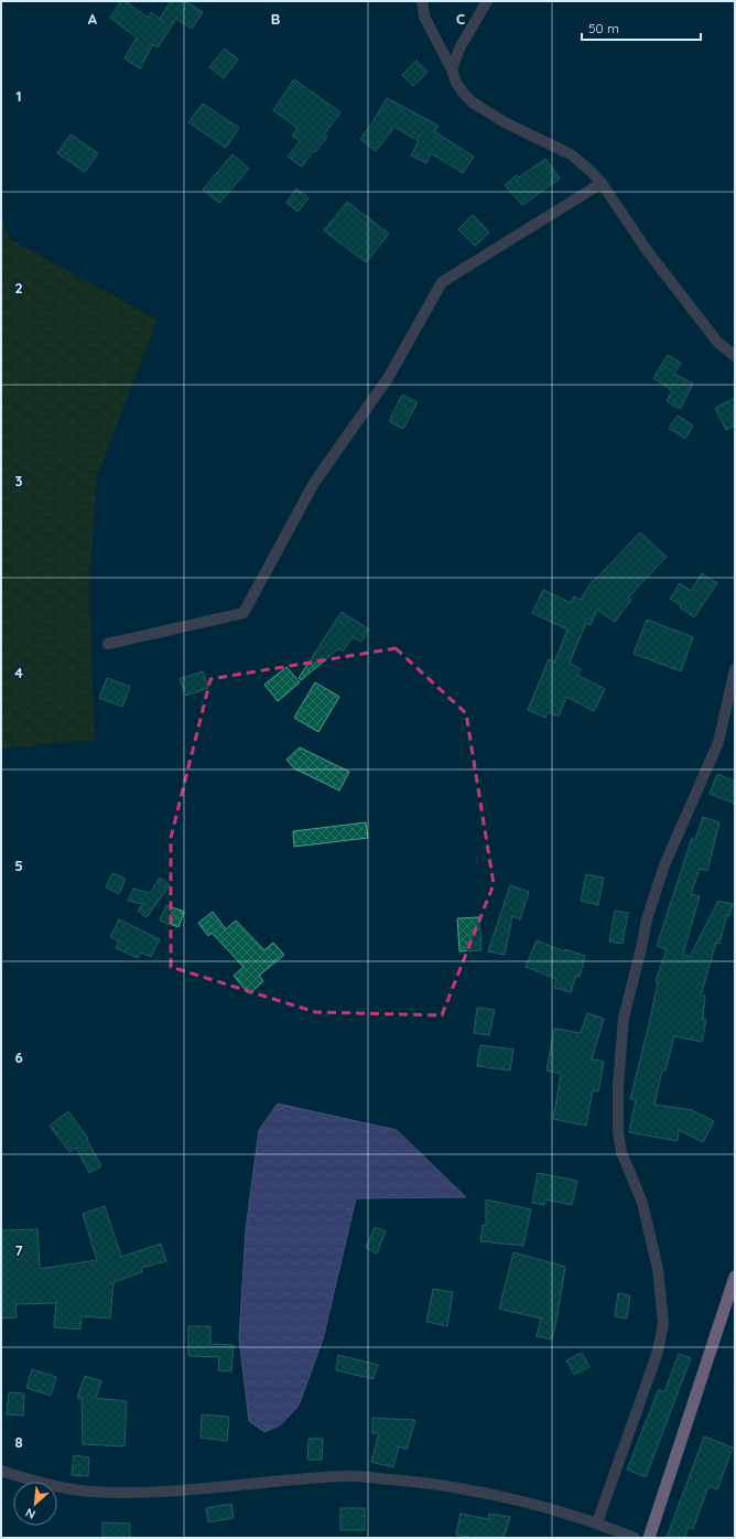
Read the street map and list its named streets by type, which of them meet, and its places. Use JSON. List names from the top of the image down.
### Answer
{
  "scale_bar": "50 m",
  "north": "bottom left",
  "grid": {
    "columns": ["A", "B", "C"],
    "rows": [
      "1",
      "2",
      "3",
      "4",
      "5",
      "6",
      "7",
      "8"
    ]
  }
}
